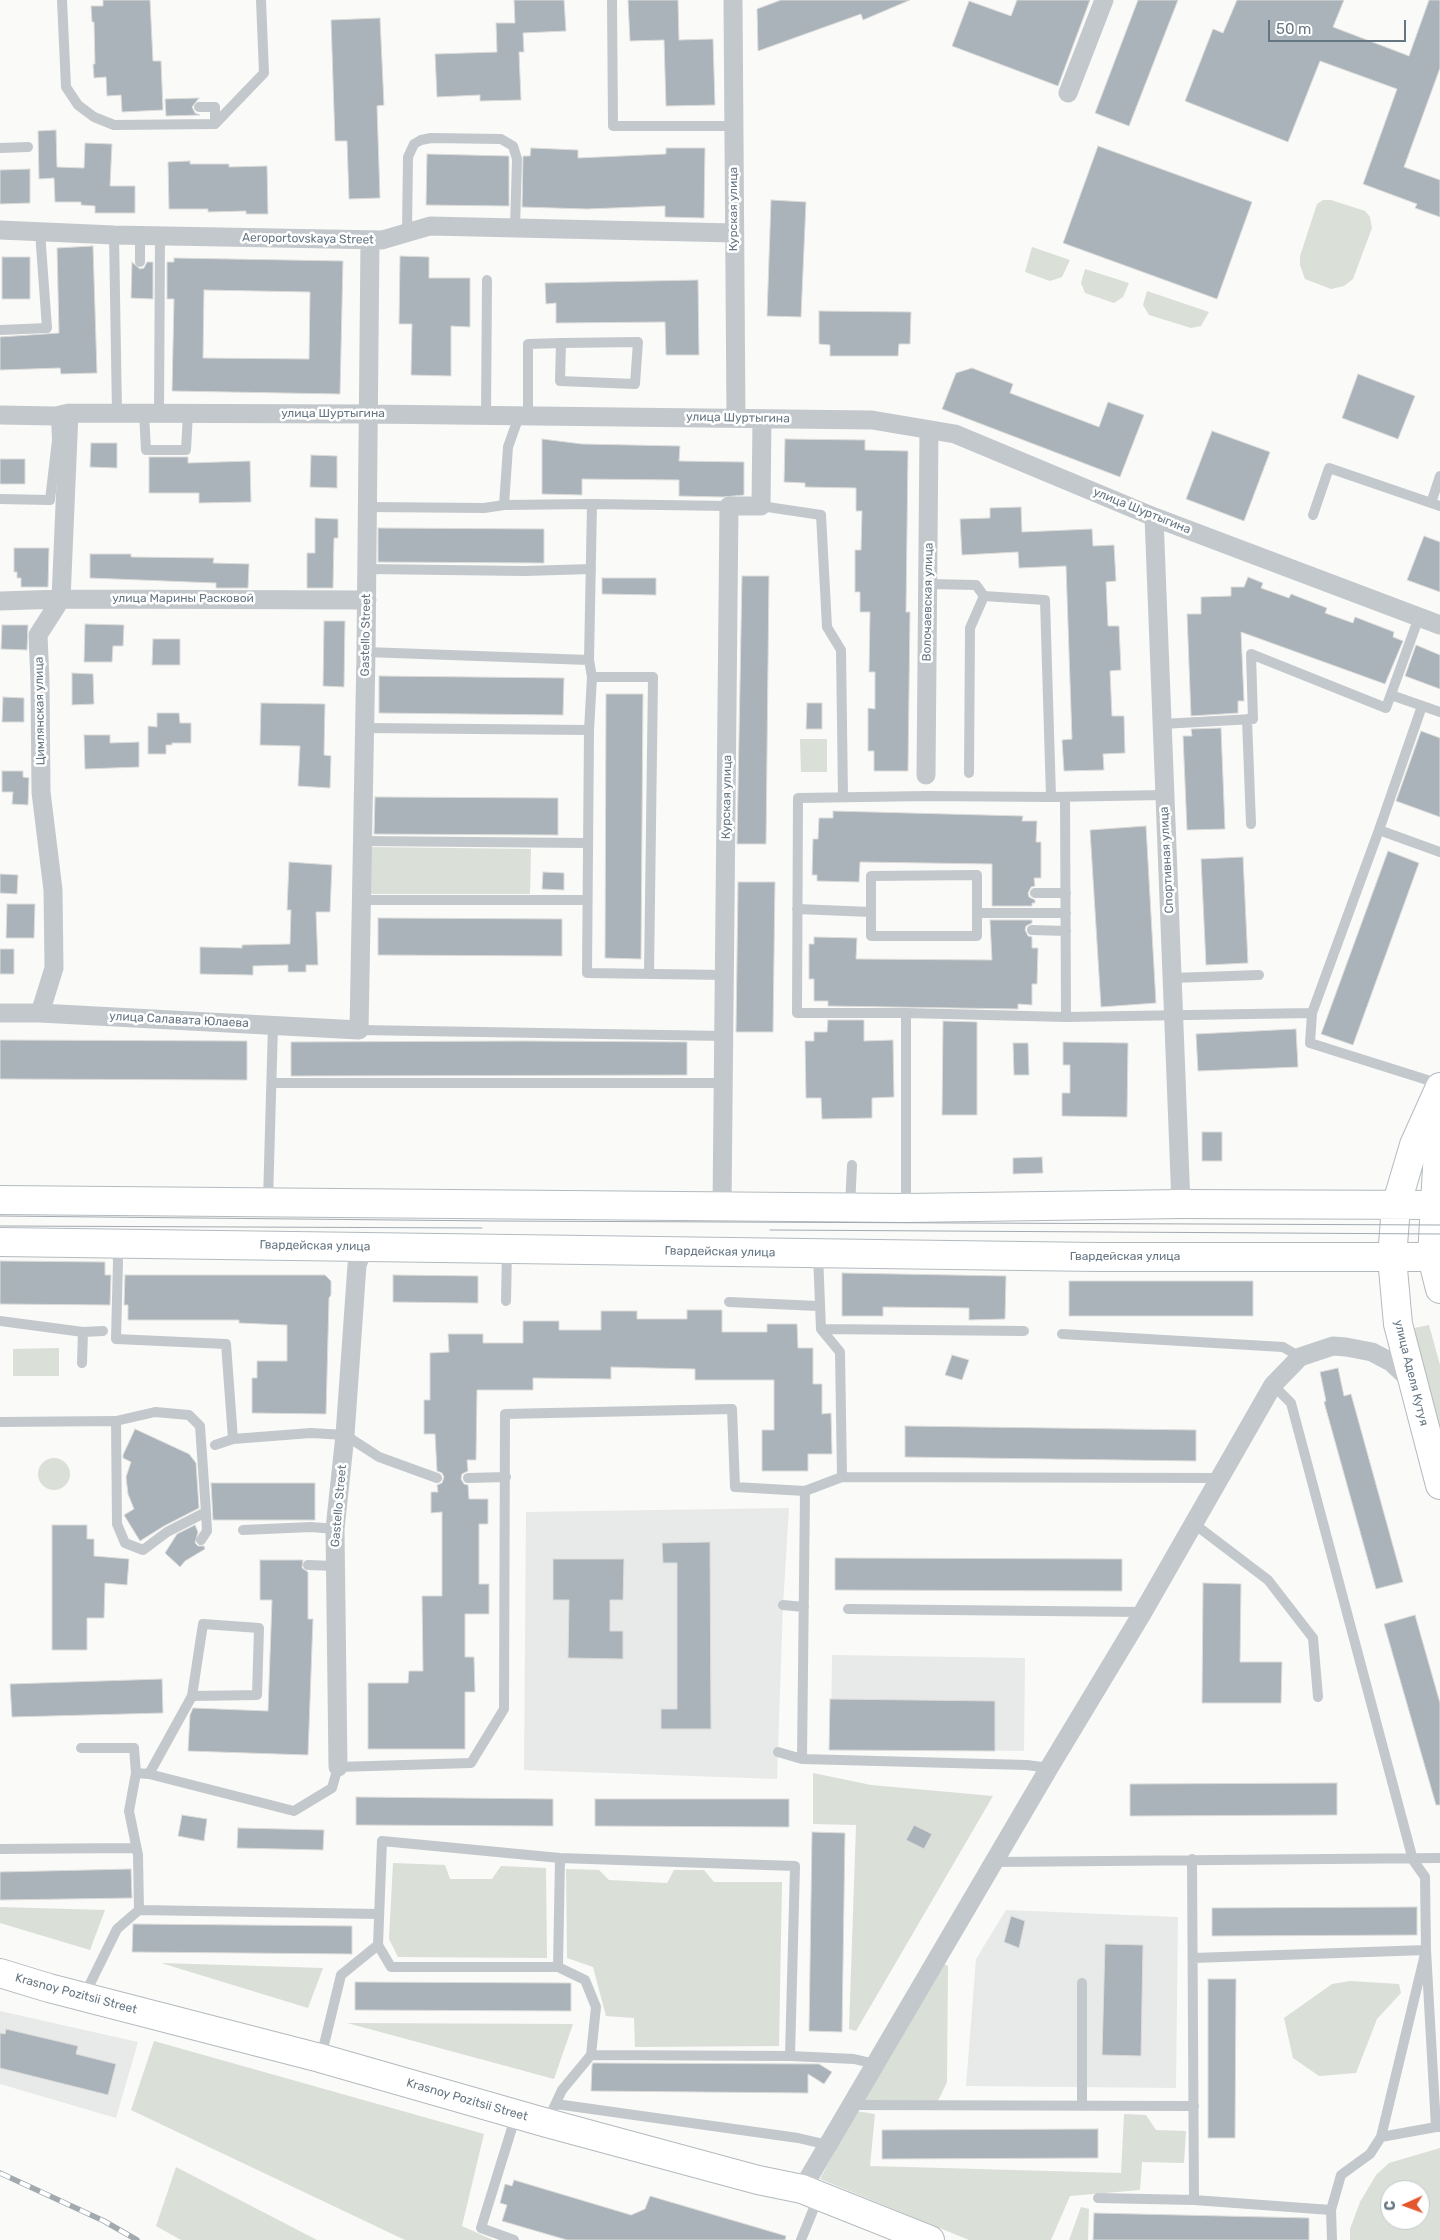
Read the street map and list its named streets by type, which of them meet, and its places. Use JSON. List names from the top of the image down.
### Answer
{
  "streets": {
    "main road": ["Гвардейская улица", "улица Аделя Кутуя", "Krasnoy Pozitsii Street"],
    "street": [
      "Курская улица",
      "Aeroportovskaya Street",
      "улица Шуртыгина",
      "улица Марины Расковой",
      "Волочаевская улица",
      "Gastello Street",
      "Цимлянская улица",
      "Спортивная улица",
      "улица Салавата Юлаева"
    ]
  },
  "crossings": [
    ["Курская улица", "Aeroportovskaya Street"],
    ["Курская улица", "улица Шуртыгина"],
    ["Aeroportovskaya Street", "Gastello Street"],
    ["улица Шуртыгина", "Волочаевская улица"],
    ["улица Шуртыгина", "Gastello Street"],
    ["улица Шуртыгина", "Спортивная улица"],
    ["улица Марины Расковой", "Gastello Street"],
    ["улица Марины Расковой", "Цимлянская улица"],
    ["Gastello Street", "улица Салавата Юлаева"],
    ["Gastello Street", "Гвардейская улица"],
    ["Цимлянская улица", "улица Салавата Юлаева"],
    ["Гвардейская улица", "улица Аделя Кутуя"]
  ],
  "scale_bar": "50 m",
  "north": "left"
}
